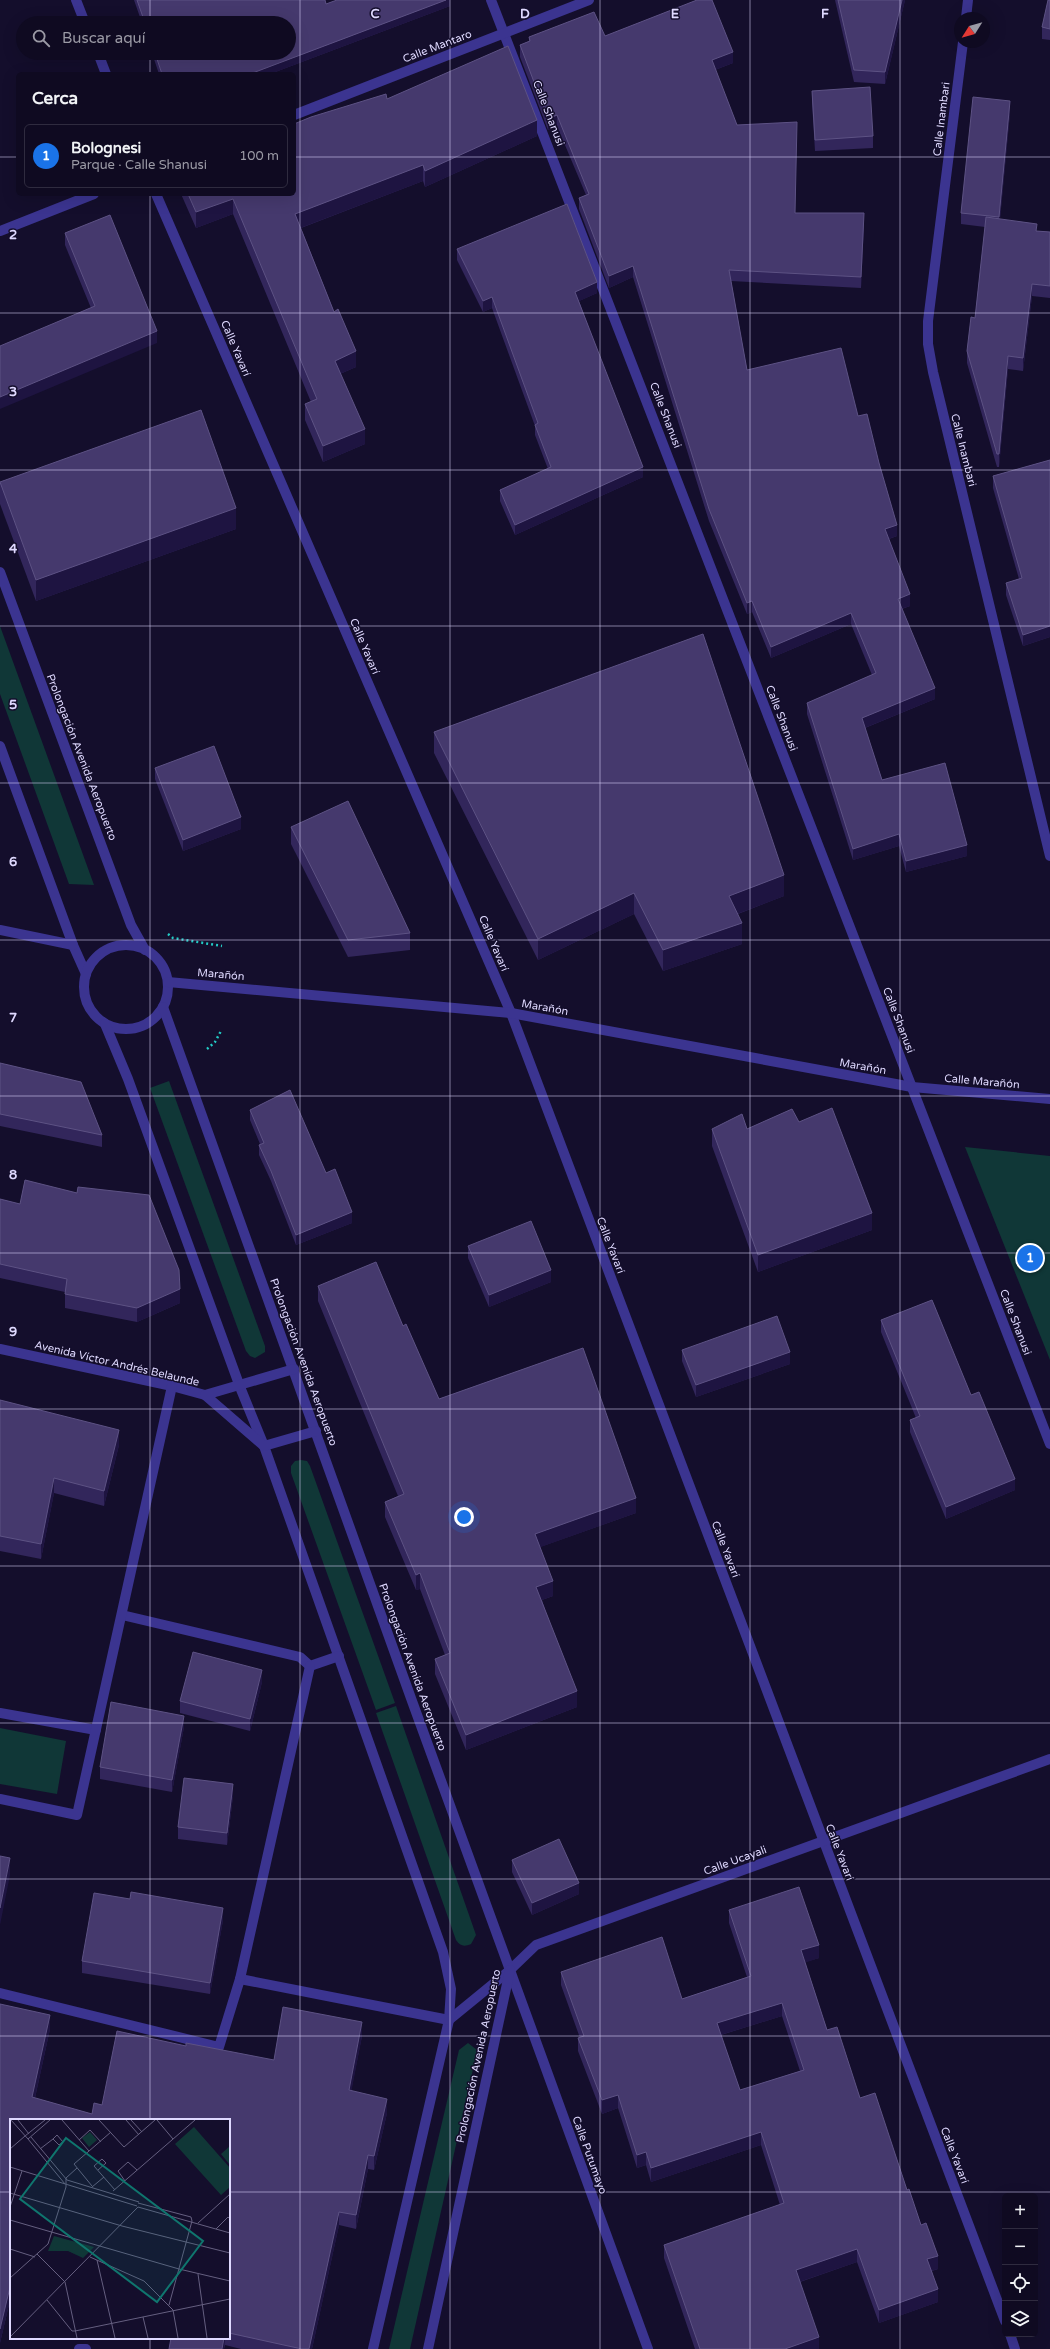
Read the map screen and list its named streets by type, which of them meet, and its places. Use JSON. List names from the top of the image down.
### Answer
{
  "streets": {
    "street": [
      "Calle Mantaro",
      "Calle Shanusi",
      "Calle Inambari",
      "Calle Yavarí",
      "Prolongación Avenida Aeropuerto",
      "Marañón",
      "Calle Marañón",
      "Avenida Víctor Andrés Belaunde",
      "Calle Ucayali",
      "Calle Putumayo"
    ]
  },
  "crossings": [
    ["Calle Mantaro", "Calle Shanusi"],
    ["Calle Shanusi", "Marañón"],
    ["Calle Shanusi", "Calle Marañón"],
    ["Calle Yavarí", "Marañón"],
    ["Calle Yavarí", "Calle Ucayali"],
    ["Prolongación Avenida Aeropuerto", "Marañón"],
    ["Prolongación Avenida Aeropuerto", "Avenida Víctor Andrés Belaunde"],
    ["Prolongación Avenida Aeropuerto", "Calle Ucayali"],
    ["Prolongación Avenida Aeropuerto", "Calle Putumayo"],
    ["Marañón", "Calle Marañón"],
    ["Calle Ucayali", "Calle Putumayo"]
  ],
  "north": "bottom left",
  "page": {
    "search": "Buscar aquí",
    "heading": "Cerca",
    "list": [
      {
        "mark": "1",
        "name": "Bolognesi",
        "note": "Parque · Calle Shanusi",
        "value": "100 m"
      }
    ],
    "pins": "1",
    "map_buttons": ["+", "−"]
  },
  "grid": {
    "columns": [
      "C",
      "D",
      "E",
      "F"
    ],
    "rows": [
      "2",
      "3",
      "4",
      "5",
      "6",
      "7",
      "8",
      "9"
    ]
  }
}
